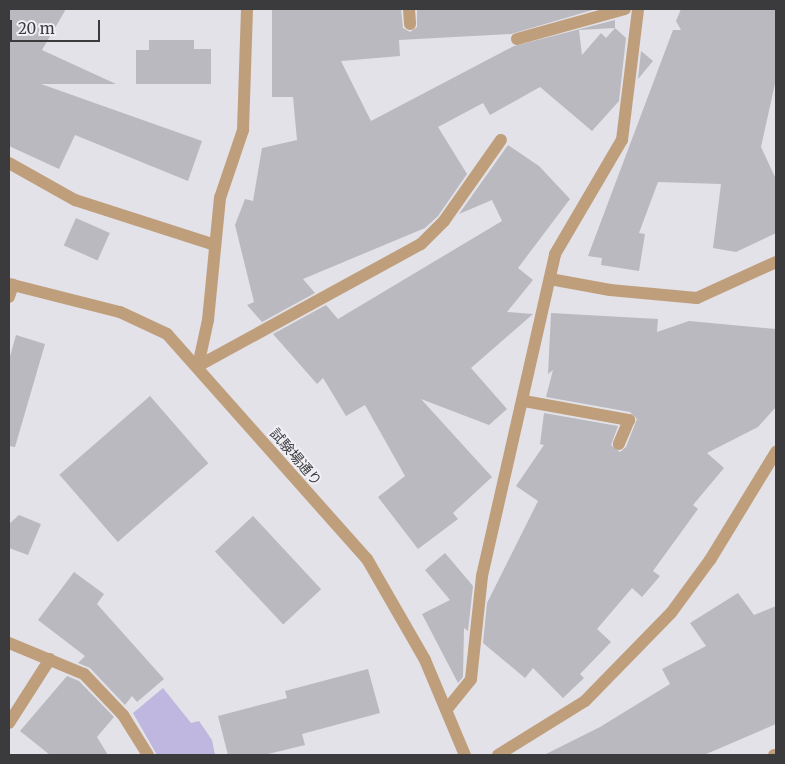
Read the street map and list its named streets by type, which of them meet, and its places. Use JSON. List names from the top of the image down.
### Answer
{
  "streets": {
    "street": ["試験場通り"]
  },
  "scale_bar": "20 m"
}
